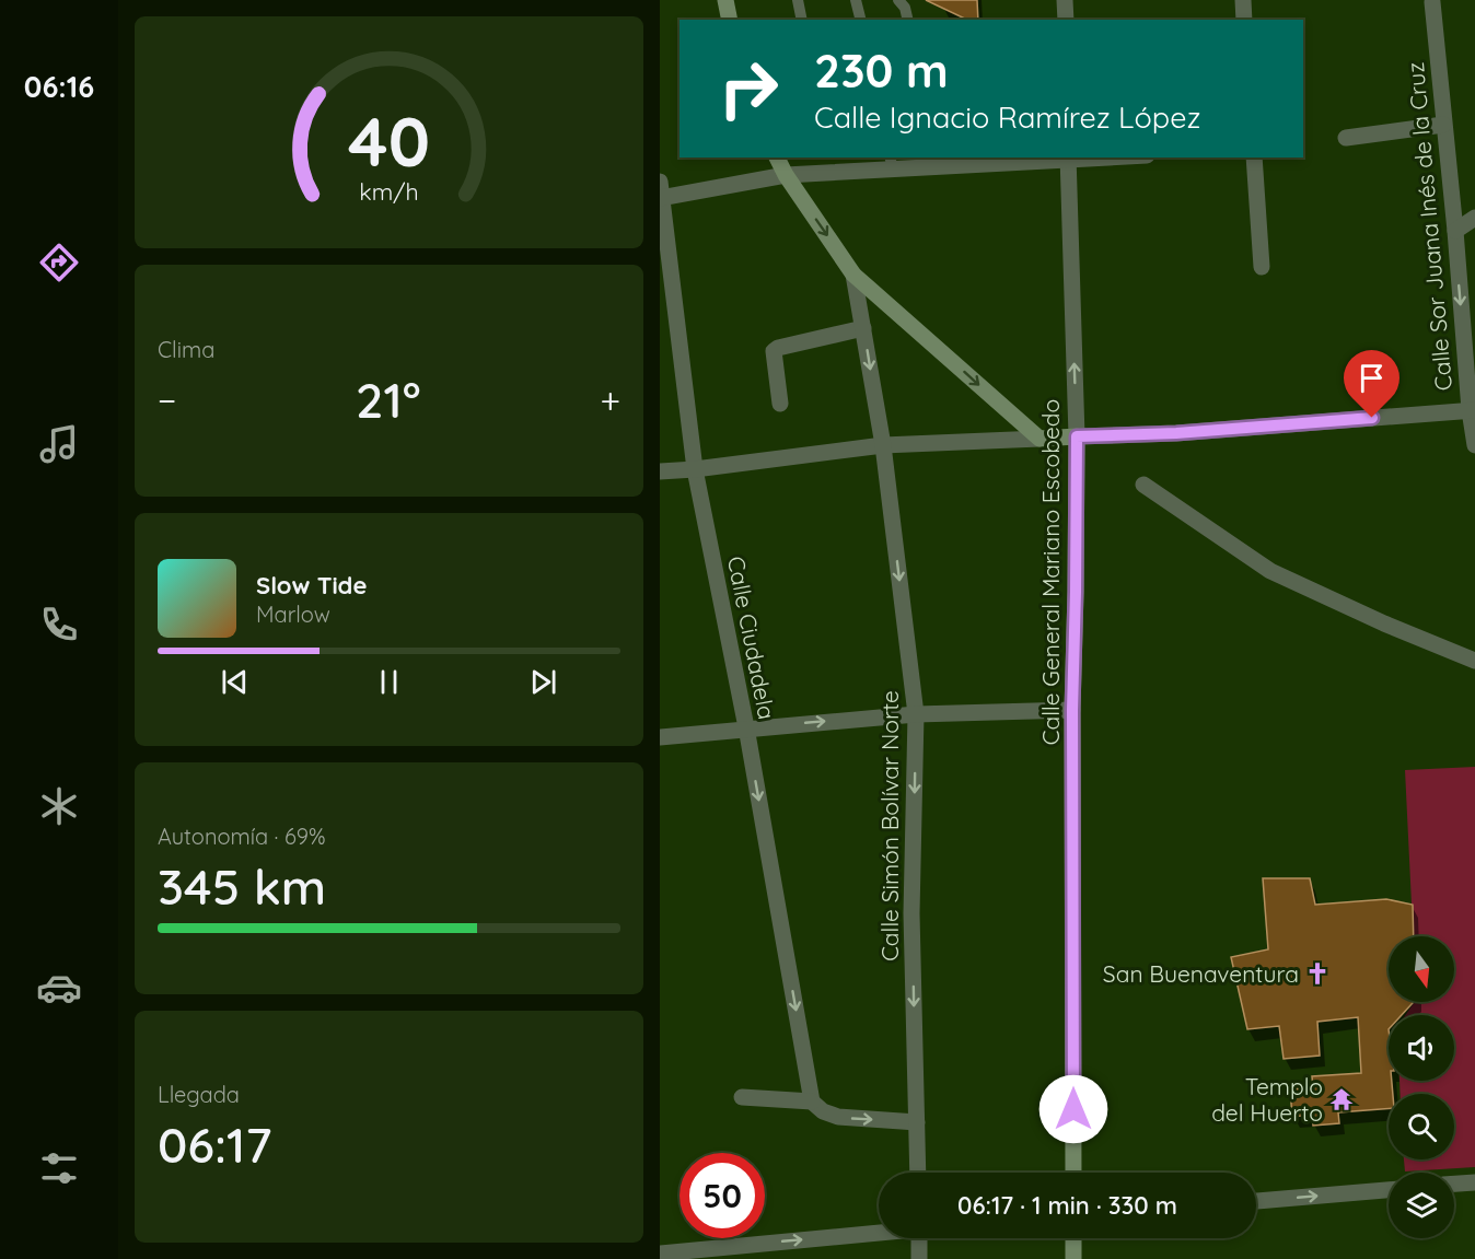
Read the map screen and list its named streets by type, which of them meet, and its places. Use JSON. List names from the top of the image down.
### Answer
{
  "streets": {
    "main road": ["Calle General Mariano Escobedo"],
    "street": ["Calle Sor Juana Inés de la Cruz", "Calle Ciudadela", "Calle Simón Bolívar Norte"]
  },
  "one_way": ["Calle Sor Juana Inés de la Cruz", "Calle Ciudadela", "Calle Simón Bolívar Norte"],
  "places": {
    "church": ["San Buenaventura"],
    "temple": ["Templo del Huerto"]
  },
  "north": "bottom",
  "page": {
    "tabs": "06:16",
    "turn": ["230 m", "Calle Ignacio Ramírez López"],
    "tile": [
      "Clima",
      ["Autonomía · 69%", "345 km"],
      ["Llegada", "06:17"]
    ],
    "heat": ["−", "21°", "+"],
    "song": ["Slow Tide", "Marlow"],
    "limit": "50",
    "trip": "06:17 · 1 min · 330 m",
    "gauge": ["40", "km/h"]
  }
}
